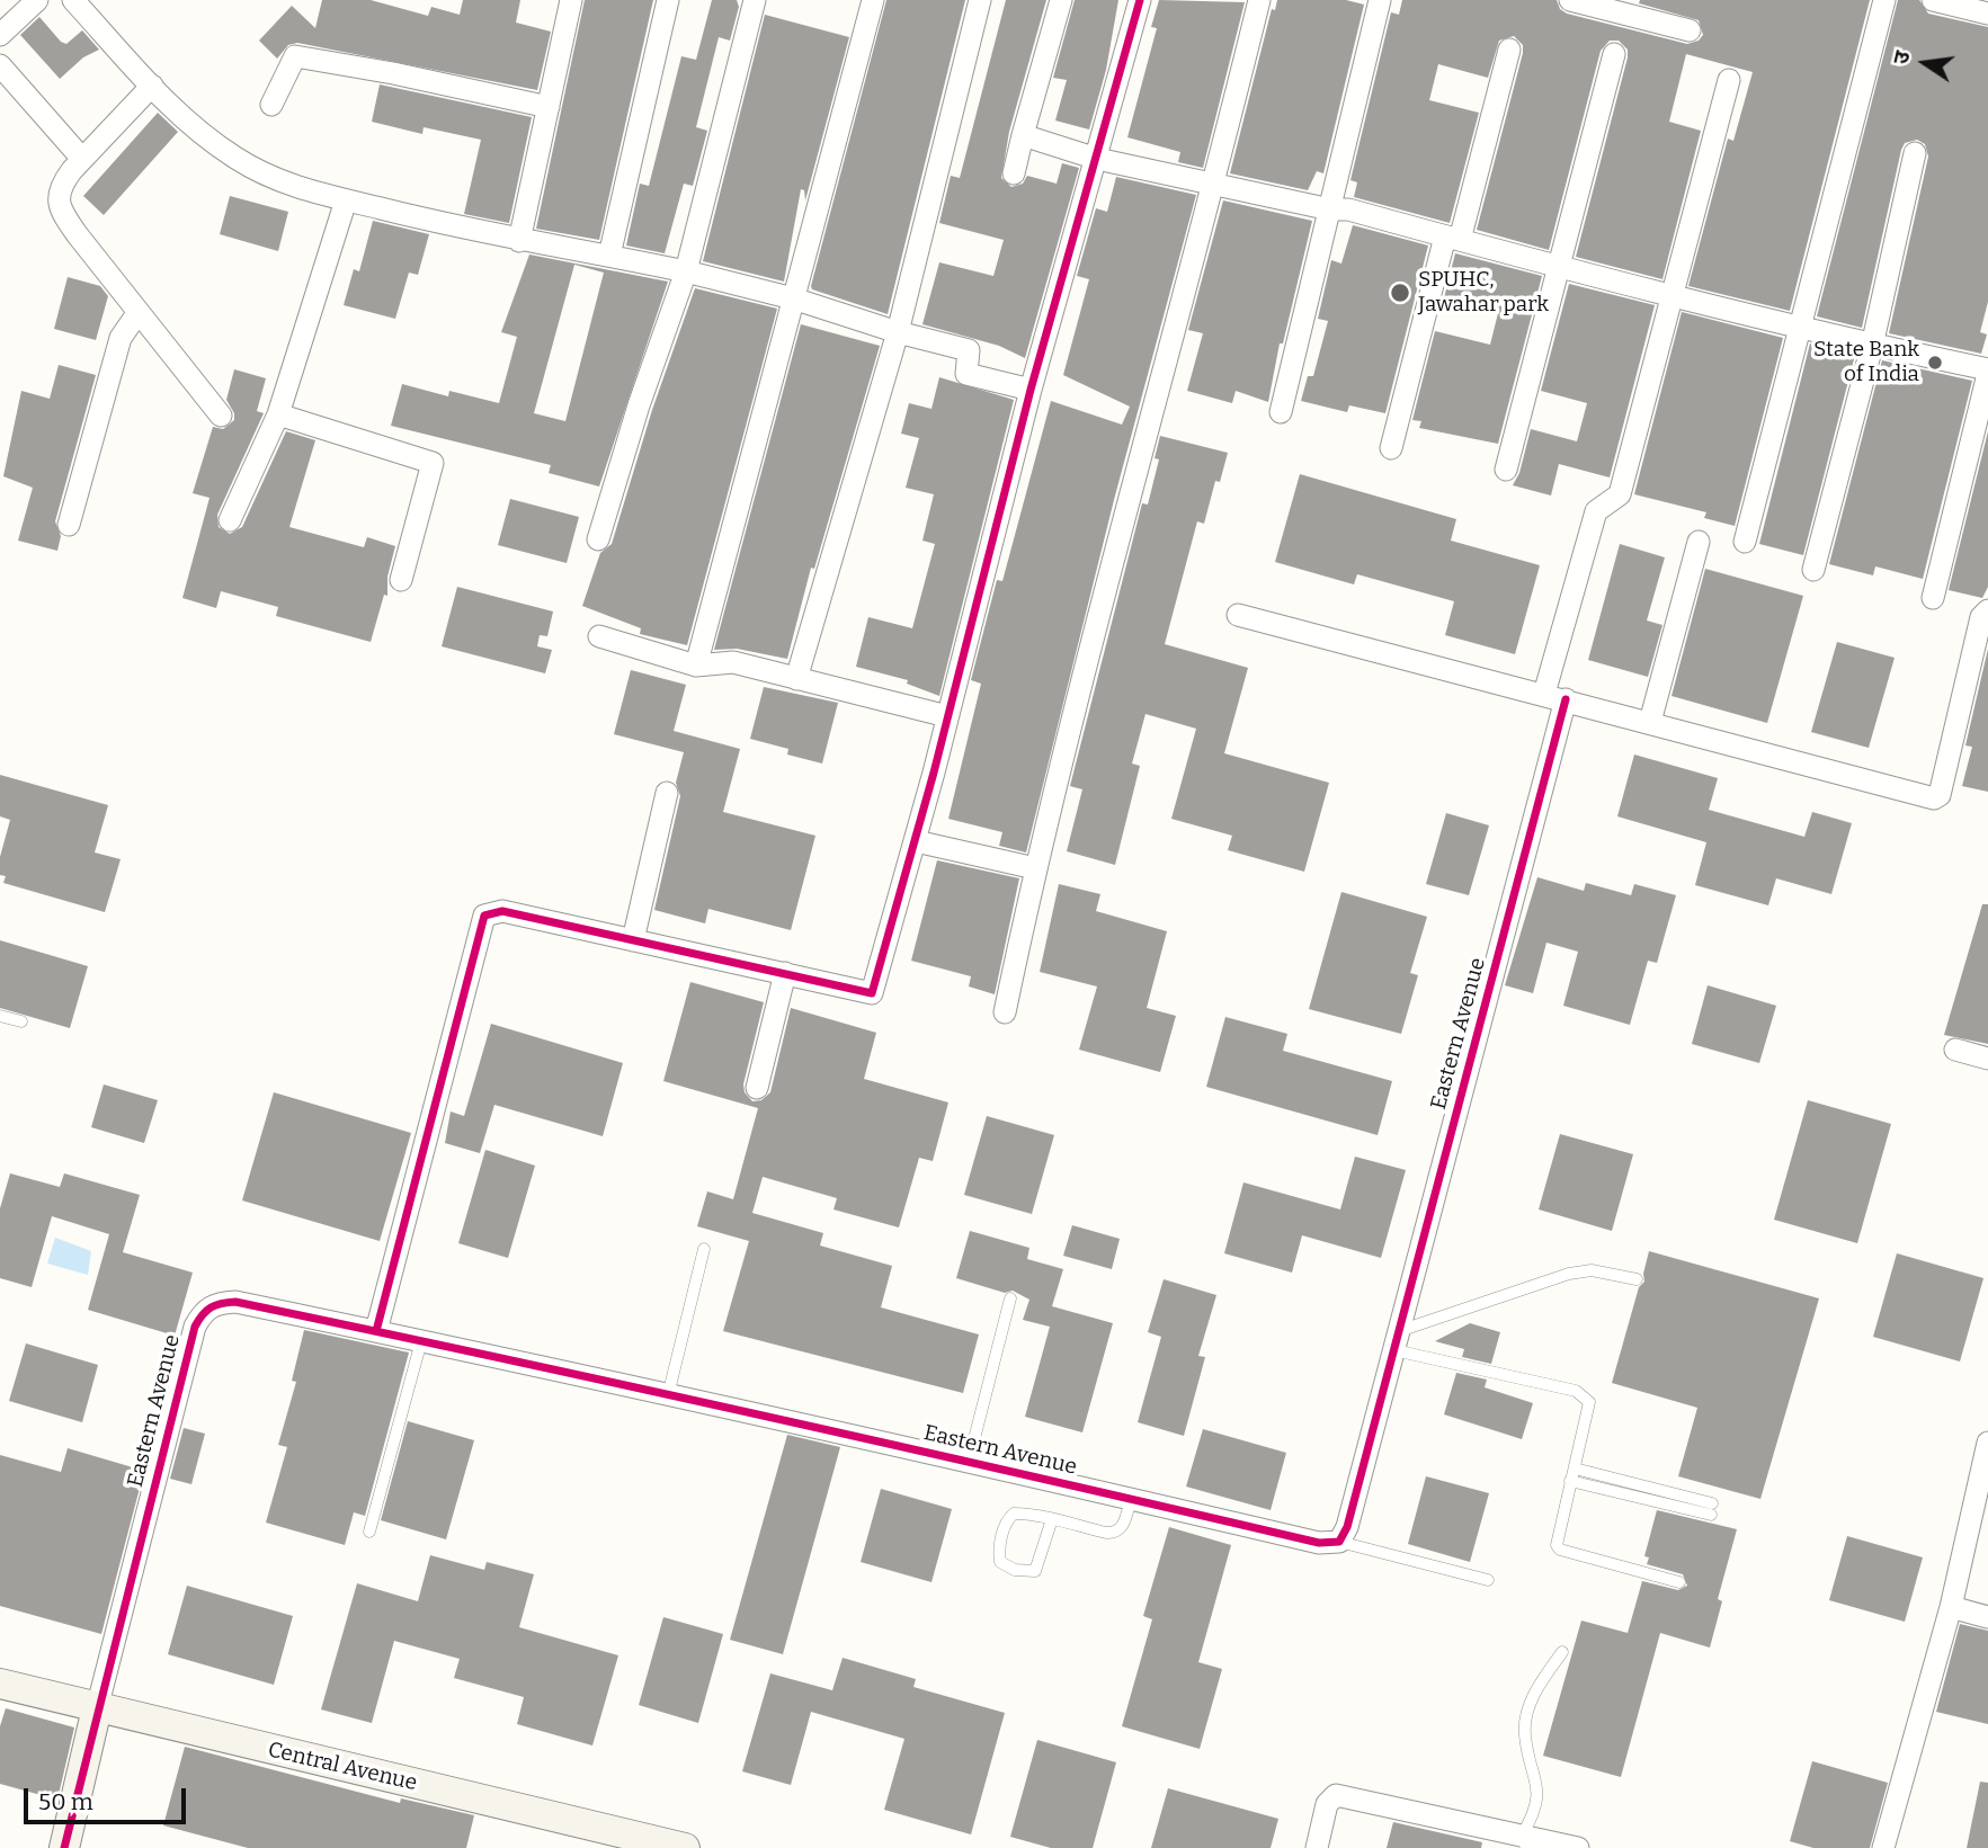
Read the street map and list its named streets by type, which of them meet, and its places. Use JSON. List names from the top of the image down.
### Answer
{
  "streets": {
    "street": ["Eastern Avenue", "Central Avenue"]
  },
  "crossings": [
    ["Eastern Avenue", "Central Avenue"]
  ],
  "places": ["SPUHC, Jawahar park", "State Bank of India"],
  "scale_bar": "50 m",
  "north": "left"
}
